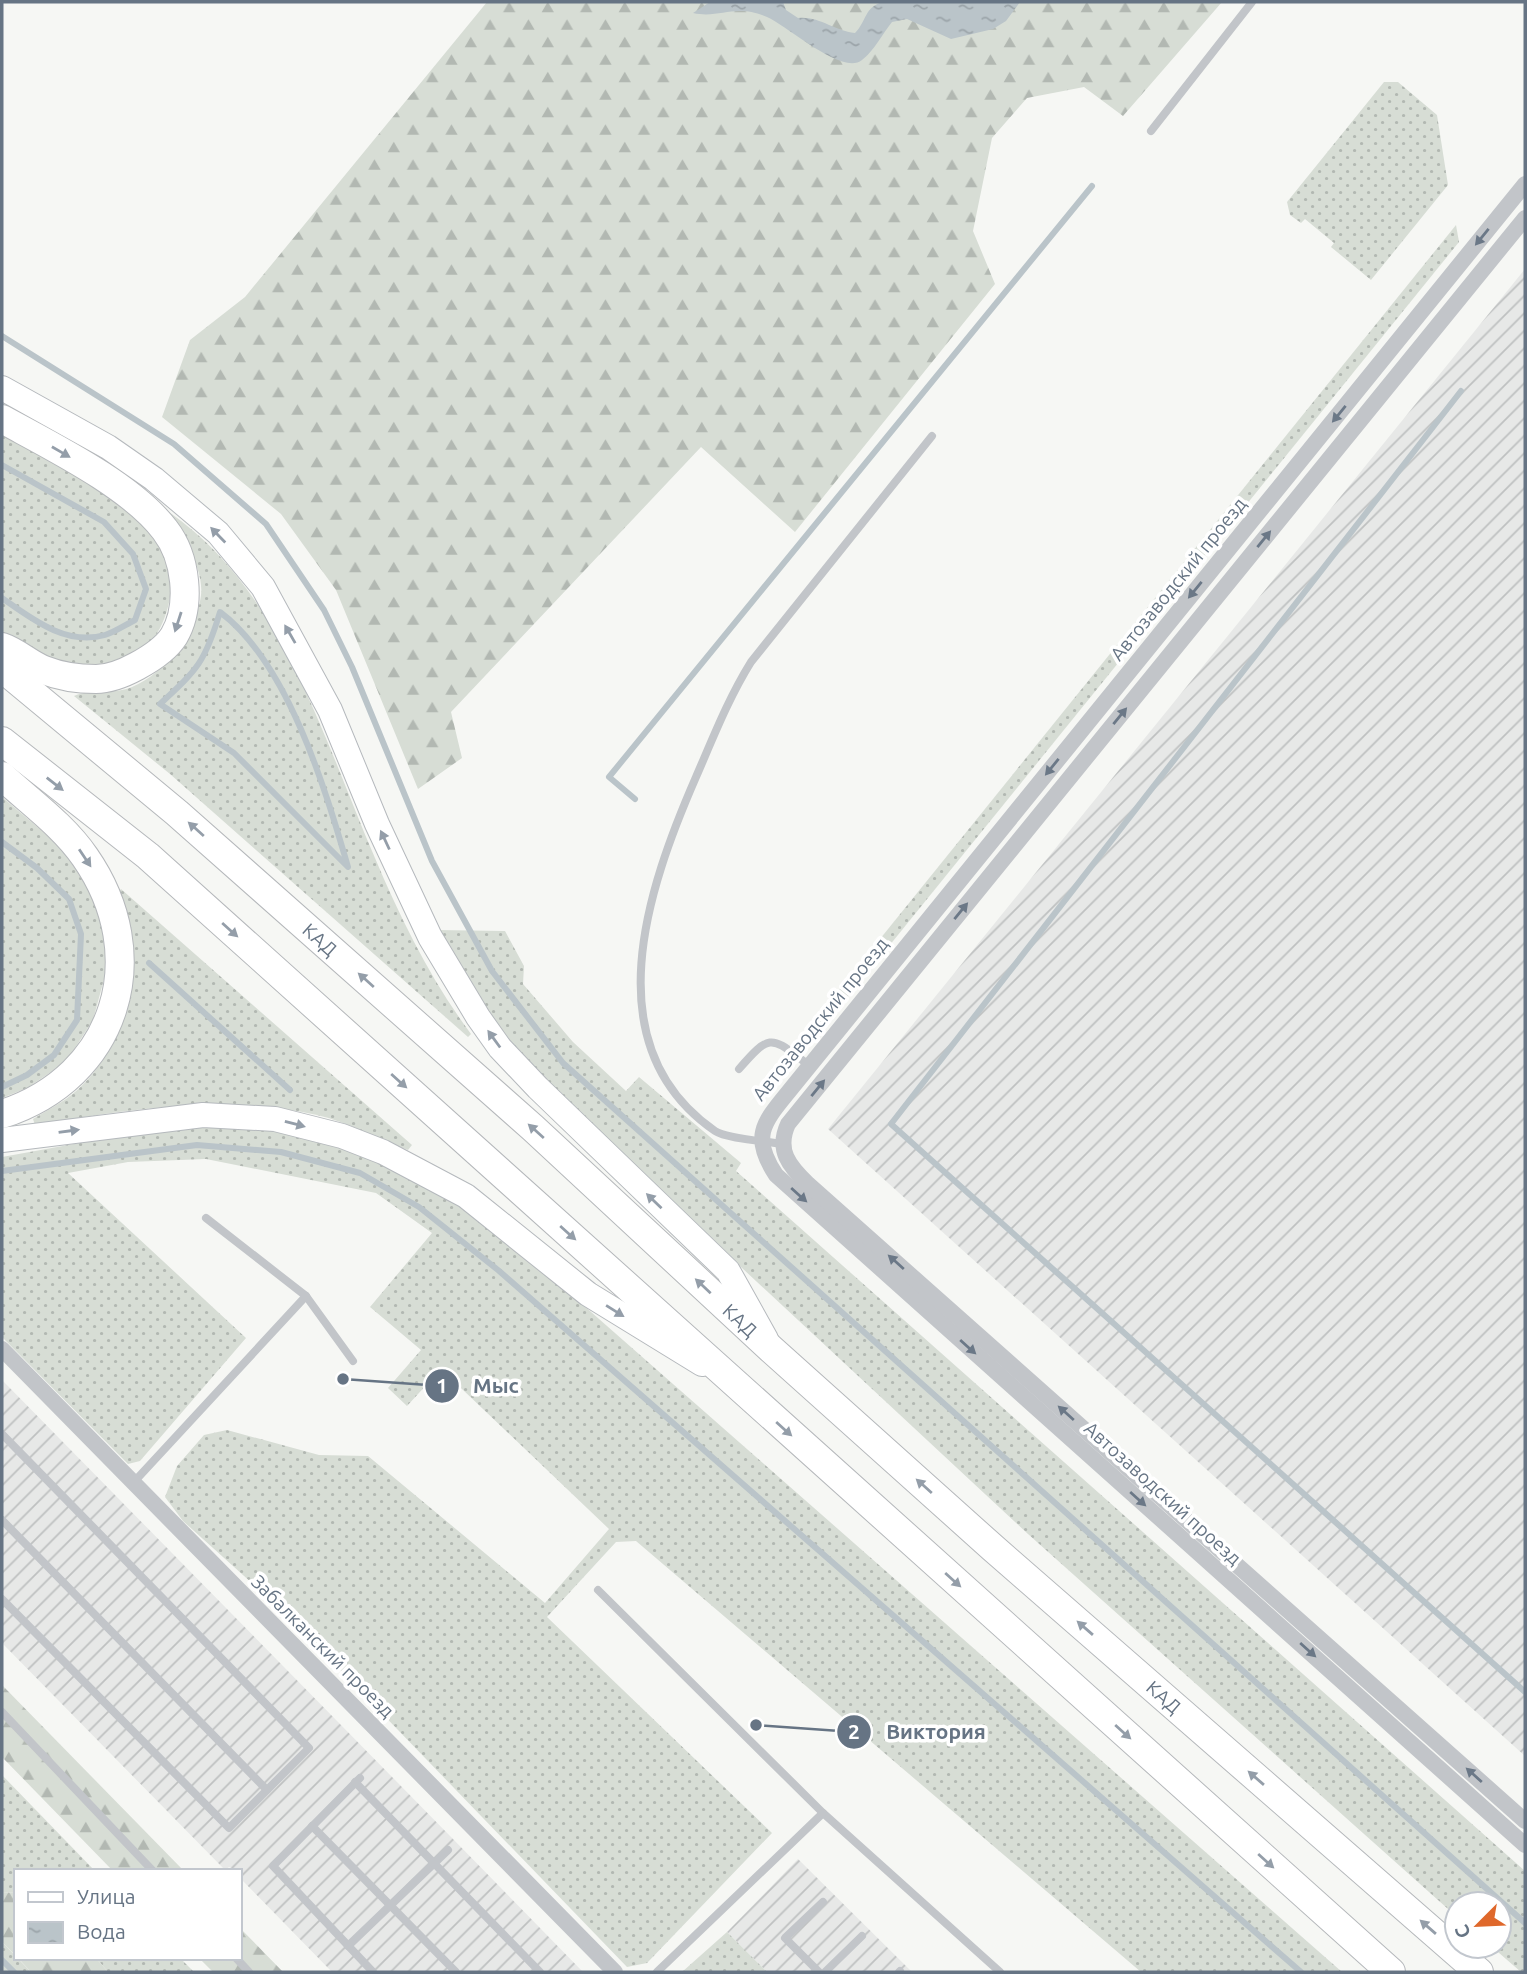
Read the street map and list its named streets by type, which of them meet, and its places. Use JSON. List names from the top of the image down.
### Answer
{
  "streets": {
    "highway": ["КАД"],
    "street": ["Автозаводский проезд", "Забалканский проезд"]
  },
  "places": ["Мыс", "Виктория"],
  "legend": ["Улица", "Вода"],
  "north": "bottom left"
}
